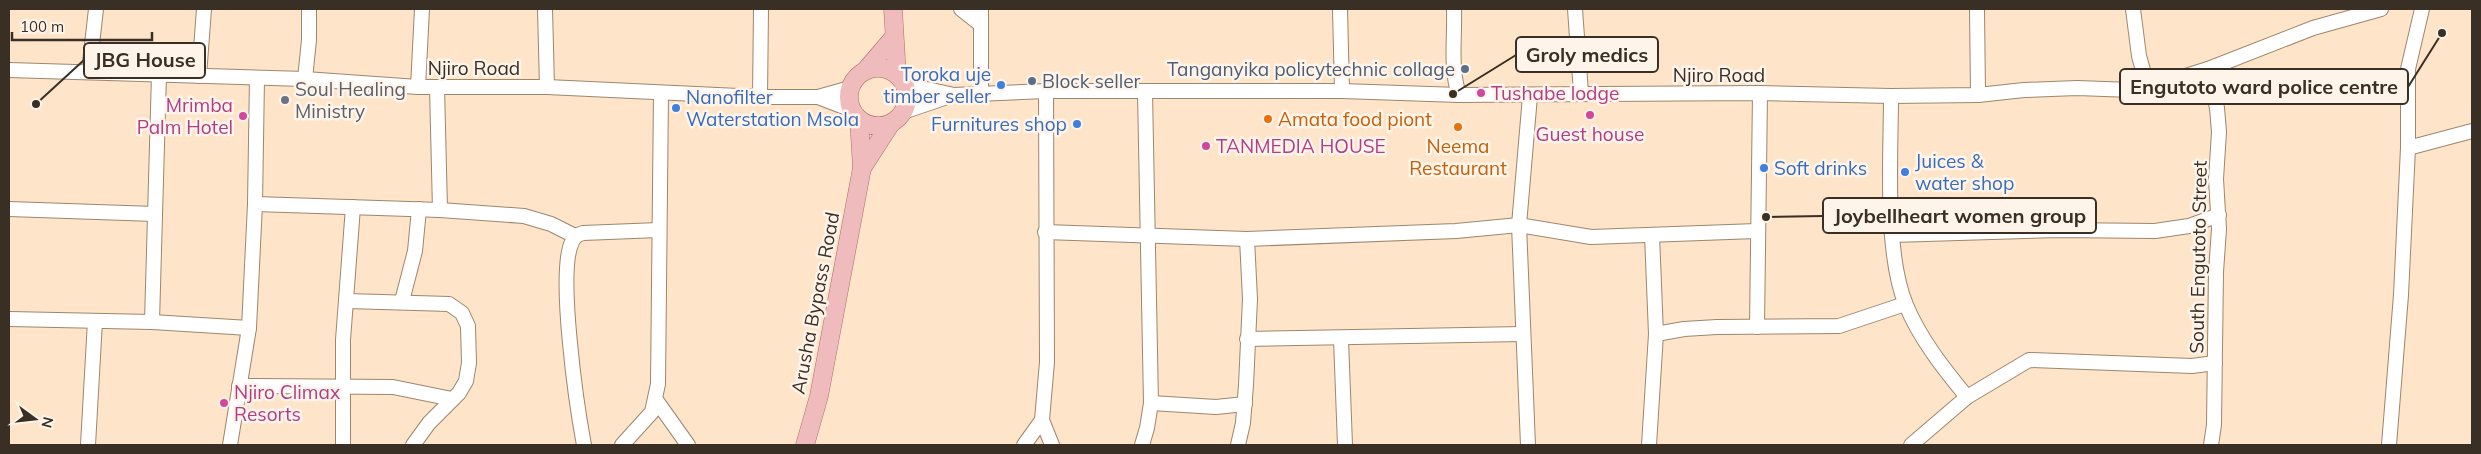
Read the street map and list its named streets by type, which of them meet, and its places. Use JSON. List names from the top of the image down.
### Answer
{
  "streets": {
    "main road": ["Arusha Bypass Road"],
    "street": ["Njiro Road", "South Engutoto Street"]
  },
  "crossings": [
    ["Njiro Road", "South Engutoto Street"],
    ["Njiro Road", "Arusha Bypass Road"]
  ],
  "places": [
    "Engutoto ward police centre",
    "Tanganyika policytechnic collage",
    "Block seller",
    "Toroka uje timber seller",
    "Tushabe lodge",
    "Groly medics",
    "Soul Healing Ministry",
    "JBG House",
    "Nanofilter Waterstation Msola",
    "Guest house",
    "Mrimba Palm Hotel",
    "Amata food piont",
    "Furnitures shop",
    "Neema Restaurant",
    "TANMEDIA HOUSE",
    "Soft drinks",
    "Juices & water shop",
    "Joybellheart women group",
    "Njiro Climax Resorts"
  ],
  "scale_bar": "100 m",
  "north": "right"
}
